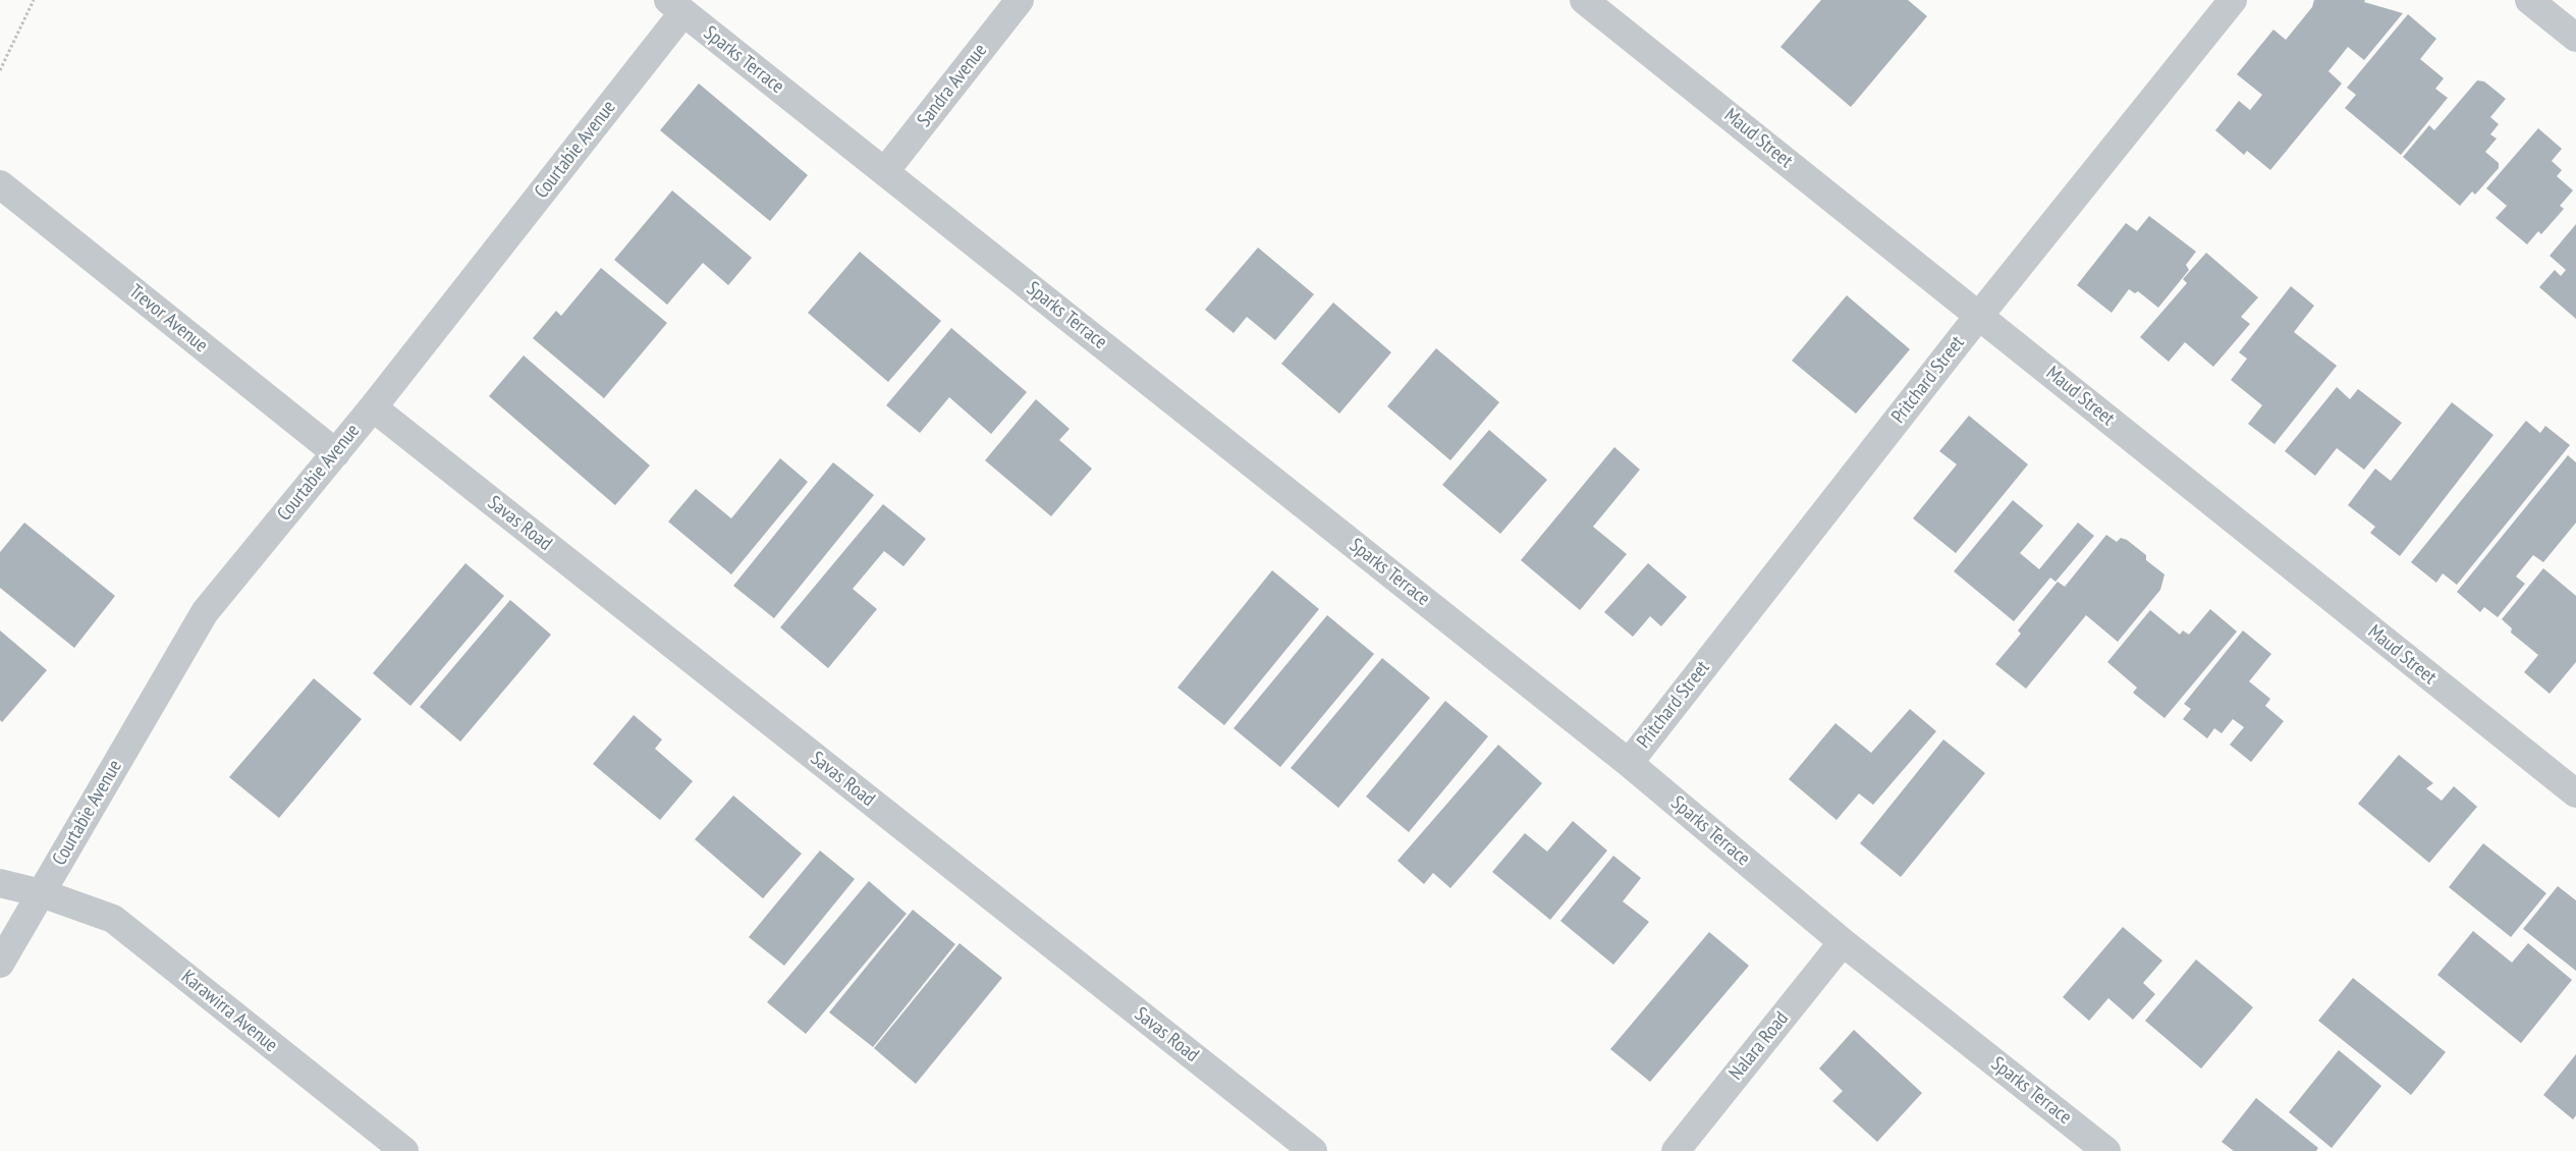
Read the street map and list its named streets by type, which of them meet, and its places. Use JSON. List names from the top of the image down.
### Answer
{
  "streets": {
    "street": [
      "Sparks Terrace",
      "Sandra Avenue",
      "Maud Street",
      "Courtabie Avenue",
      "Trevor Avenue",
      "Pritchard Street",
      "Savas Road",
      "Karawirra Avenue",
      "Nalara Road"
    ]
  },
  "crossings": [
    ["Sparks Terrace", "Sandra Avenue"],
    ["Sparks Terrace", "Courtabie Avenue"],
    ["Sparks Terrace", "Pritchard Street"],
    ["Sparks Terrace", "Nalara Road"],
    ["Maud Street", "Pritchard Street"],
    ["Courtabie Avenue", "Trevor Avenue"],
    ["Courtabie Avenue", "Savas Road"],
    ["Courtabie Avenue", "Karawirra Avenue"]
  ]
}
